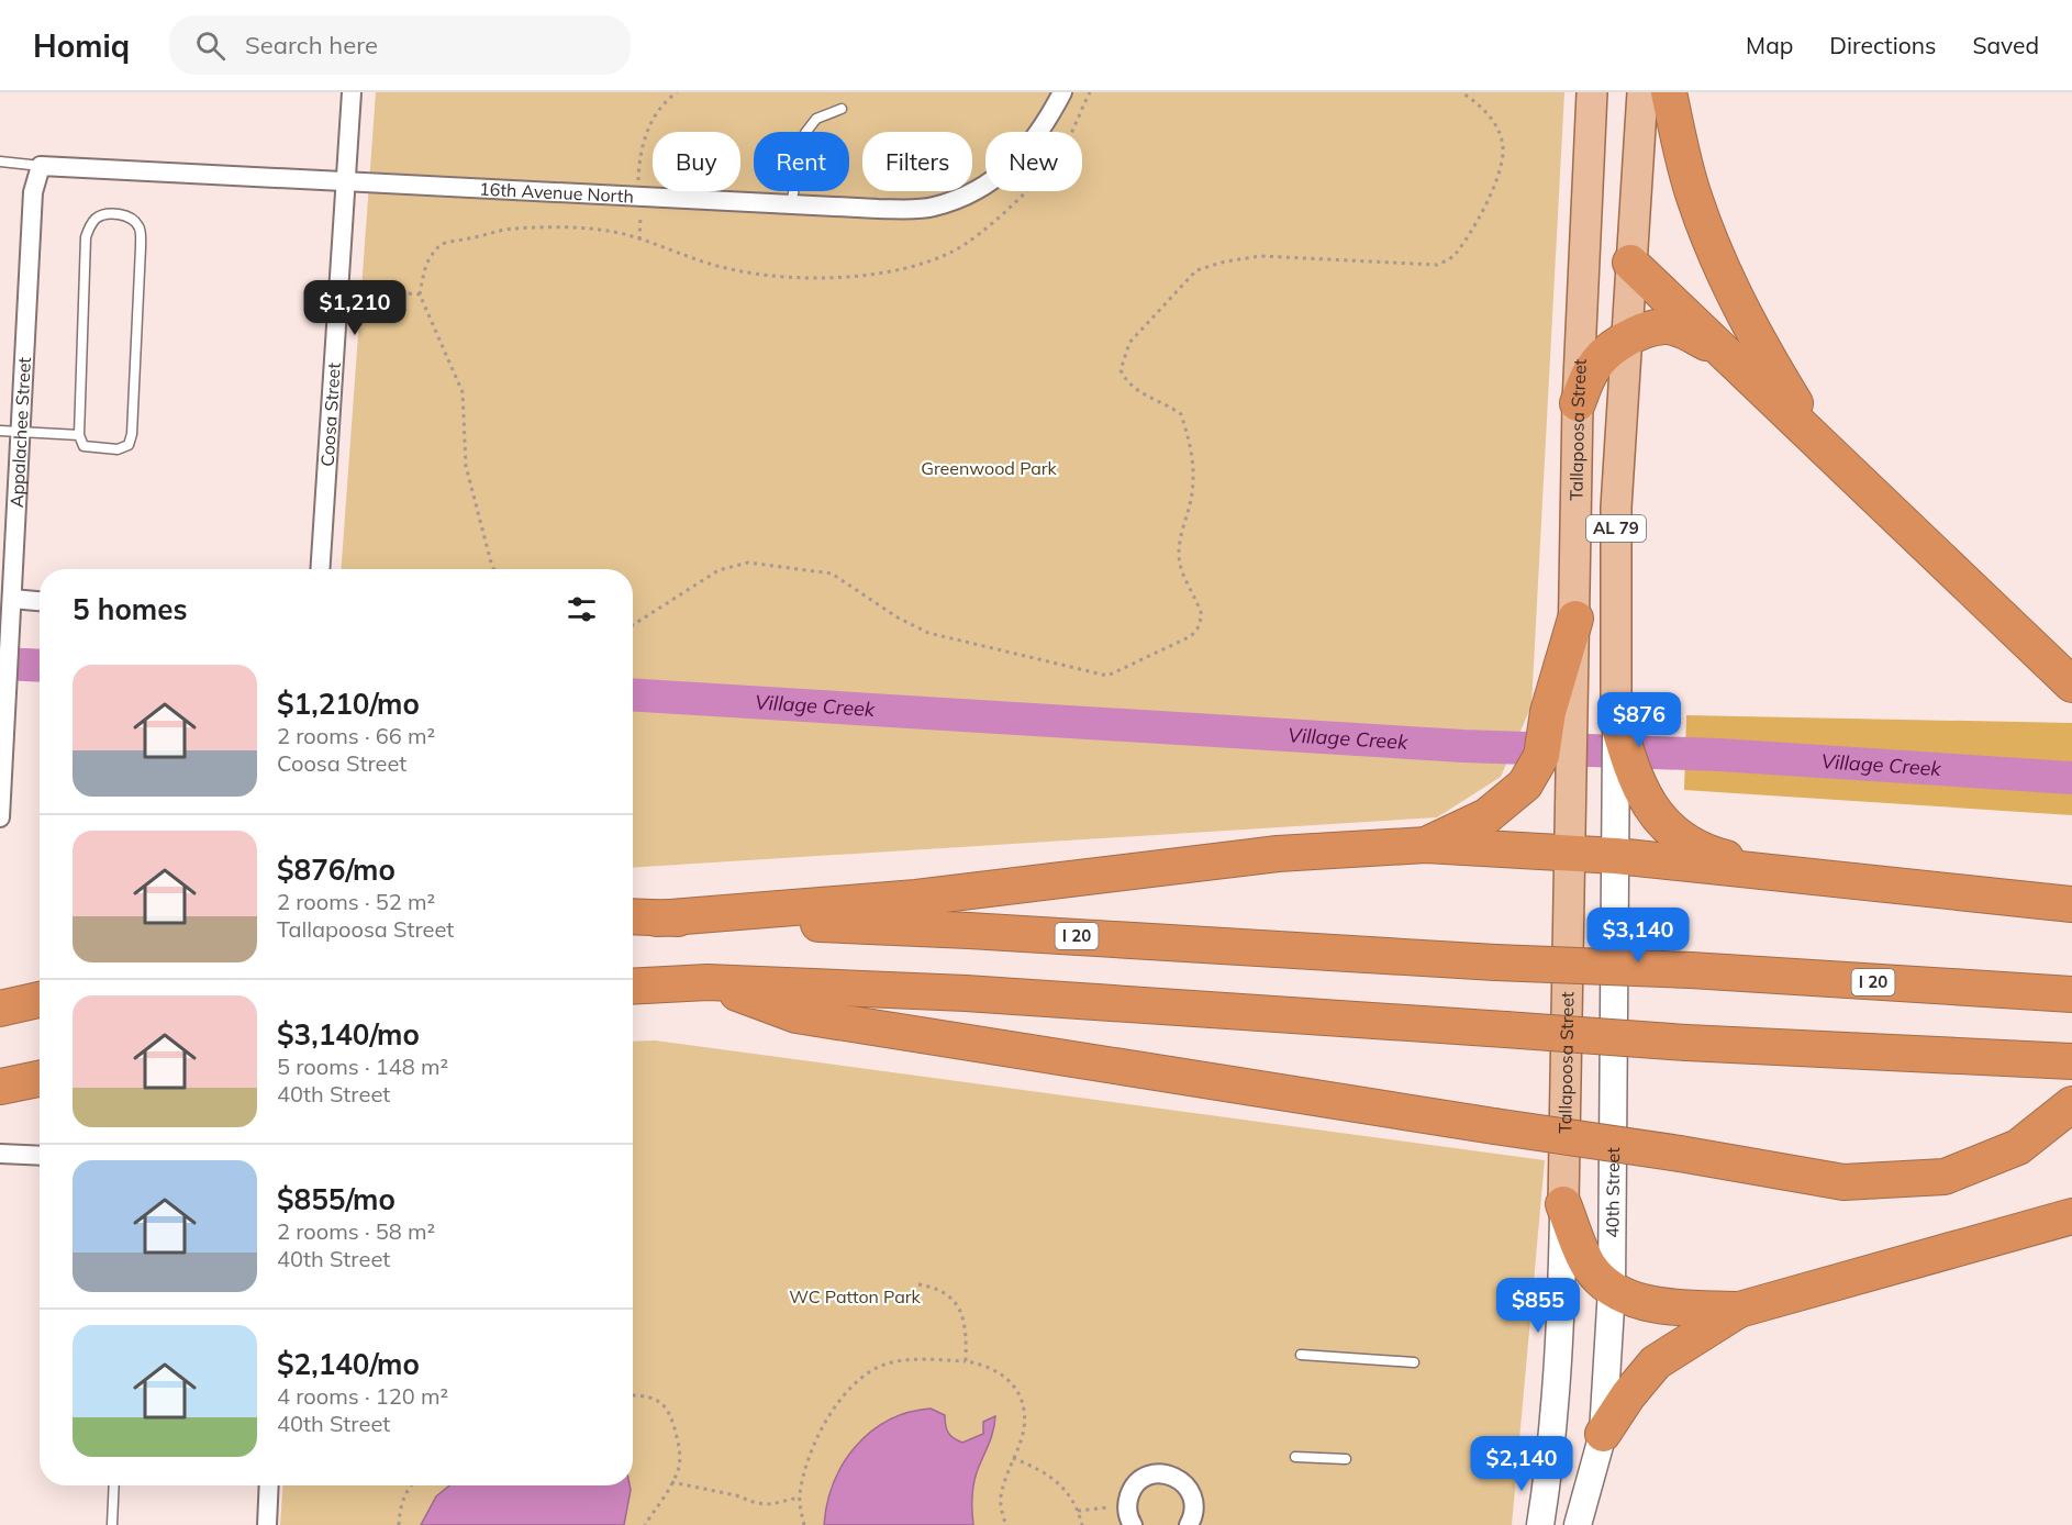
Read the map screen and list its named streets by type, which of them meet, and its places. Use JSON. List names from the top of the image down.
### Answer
{
  "streets": {
    "highway": ["I 20"],
    "main road": ["Tallapoosa Street", "AL 79"],
    "street": [
      "16th Avenue North",
      "Coosa Street",
      "Appalachee Street",
      "40th Street"
    ]
  },
  "crossings": [
    ["16th Avenue North", "Coosa Street"],
    ["16th Avenue North", "Appalachee Street"]
  ],
  "water": ["Village Creek"],
  "parks": ["Greenwood Park", "WC Patton Park"],
  "page": {
    "header": "Homiq",
    "search": "Search here",
    "nav": ["Map", "Directions", "Saved"],
    "chip": [
      "Buy",
      "Rent",
      "Filters",
      "New"
    ],
    "price": [
      "$1,210",
      "$876",
      "$3,140",
      "$855",
      "$2,140"
    ],
    "heading": "5 homes",
    "list": [
      {
        "name": "$1,210/mo",
        "note": "2 rooms · 66 m² · Coosa Street"
      },
      {
        "name": "$876/mo",
        "note": "2 rooms · 52 m² · Tallapoosa Street"
      },
      {
        "name": "$3,140/mo",
        "note": "5 rooms · 148 m² · 40th Street"
      },
      {
        "name": "$855/mo",
        "note": "2 rooms · 58 m² · 40th Street"
      },
      {
        "name": "$2,140/mo",
        "note": "4 rooms · 120 m² · 40th Street"
      }
    ]
  }
}
